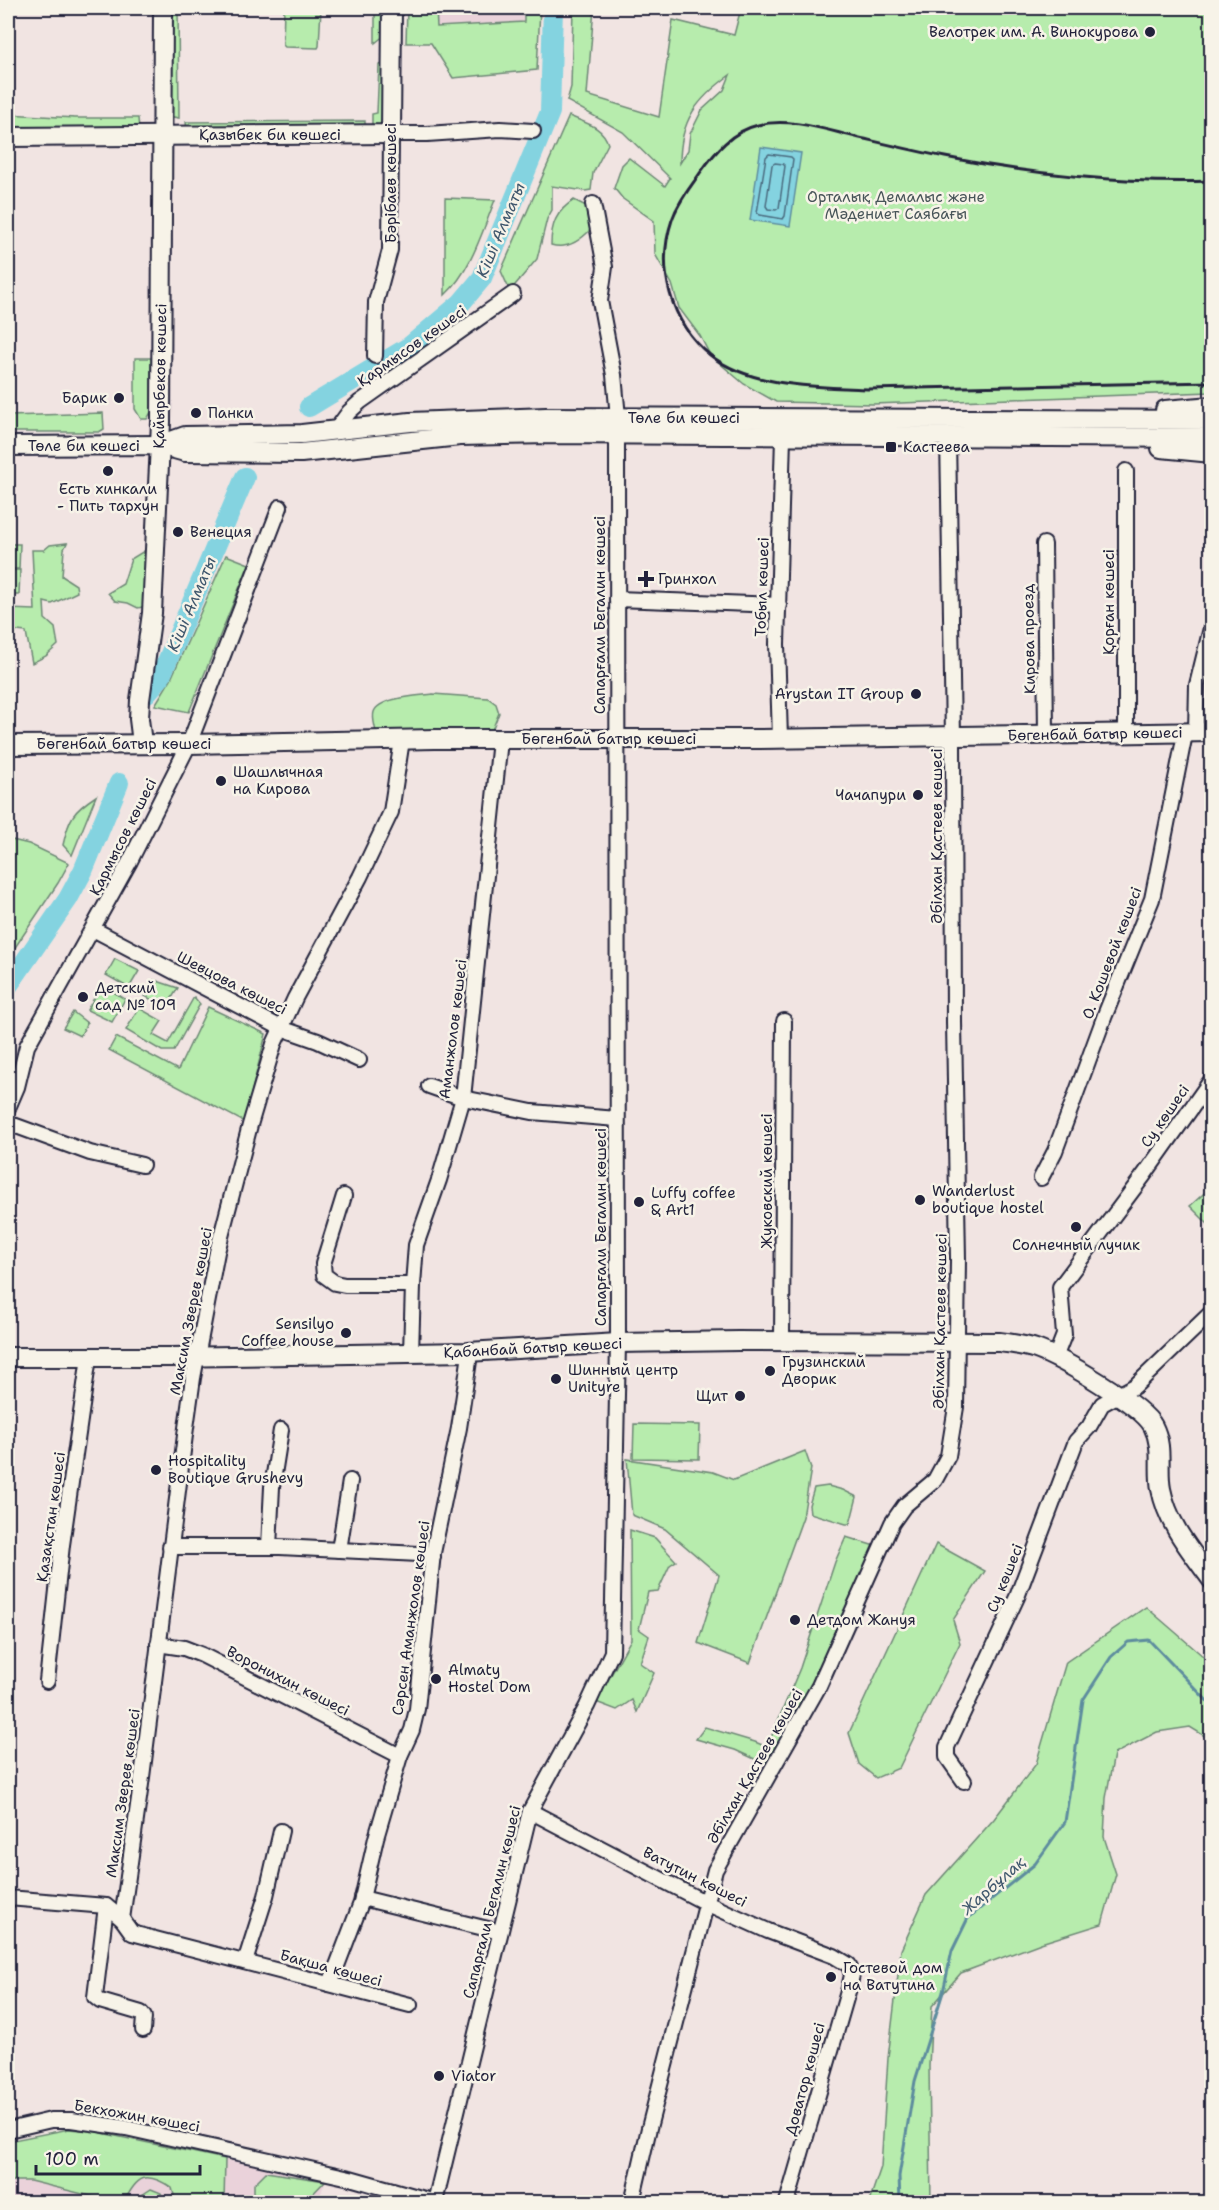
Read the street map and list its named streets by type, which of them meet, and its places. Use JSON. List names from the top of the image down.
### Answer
{
  "streets": {
    "street": [
      "Қазыбек би көшесі",
      "Бәрібаев көшесі",
      "Қармысов көшесі",
      "Қайырбеков көшесі",
      "Төле би көшесі",
      "Тобыл көшесі",
      "Қорған көшесі",
      "Сапарғали Бегалин көшесі",
      "Кирова проезд",
      "Бөгенбай батыр көшесі",
      "Әбілхан Қастеев көшесі",
      "О. Кошевой көшесі",
      "Шевцова көшесі",
      "Аманжолов көшесі",
      "Су көшесі",
      "Жуковский көшесі",
      "Максим Зверев көшесі",
      "Қабанбай батыр көшесі",
      "Қазақстан көшесі",
      "Сәрсен Аманжолов көшесі",
      "Воронихин көшесі",
      "Ватутин көшесі",
      "Бақша көшесі",
      "Доватор көшесі",
      "Бекхожин көшесі"
    ]
  },
  "crossings": [
    ["Қазыбек би көшесі", "Бәрібаев көшесі"],
    ["Қазыбек би көшесі", "Қайырбеков көшесі"],
    ["Қармысов көшесі", "Төле би көшесі"],
    ["Қармысов көшесі", "Бөгенбай батыр көшесі"],
    ["Қармысов көшесі", "Шевцова көшесі"],
    ["Қайырбеков көшесі", "Төле би көшесі"],
    ["Қайырбеков көшесі", "Бөгенбай батыр көшесі"],
    ["Төле би көшесі", "Тобыл көшесі"],
    ["Төле би көшесі", "Сапарғали Бегалин көшесі"],
    ["Төле би көшесі", "Әбілхан Қастеев көшесі"],
    ["Тобыл көшесі", "Бөгенбай батыр көшесі"],
    ["Қорған көшесі", "Бөгенбай батыр көшесі"],
    ["Сапарғали Бегалин көшесі", "Бөгенбай батыр көшесі"],
    ["Сапарғали Бегалин көшесі", "Қабанбай батыр көшесі"],
    ["Сапарғали Бегалин көшесі", "Ватутин көшесі"],
    ["Сапарғали Бегалин көшесі", "Бекхожин көшесі"],
    ["Кирова проезд", "Бөгенбай батыр көшесі"],
    ["Бөгенбай батыр көшесі", "Әбілхан Қастеев көшесі"],
    ["Бөгенбай батыр көшесі", "О. Кошевой көшесі"],
    ["Бөгенбай батыр көшесі", "Аманжолов көшесі"],
    ["Бөгенбай батыр көшесі", "Максим Зверев көшесі"],
    ["Әбілхан Қастеев көшесі", "Қабанбай батыр көшесі"],
    ["Әбілхан Қастеев көшесі", "Ватутин көшесі"],
    ["Шевцова көшесі", "Максим Зверев көшесі"],
    ["Аманжолов көшесі", "Қабанбай батыр көшесі"],
    ["Су көшесі", "Қабанбай батыр көшесі"],
    ["Жуковский көшесі", "Қабанбай батыр көшесі"],
    ["Максим Зверев көшесі", "Қабанбай батыр көшесі"],
    ["Максим Зверев көшесі", "Воронихин көшесі"],
    ["Максим Зверев көшесі", "Бақша көшесі"],
    ["Қабанбай батыр көшесі", "Қазақстан көшесі"],
    ["Қабанбай батыр көшесі", "Сәрсен Аманжолов көшесі"],
    ["Сәрсен Аманжолов көшесі", "Воронихин көшесі"],
    ["Сәрсен Аманжолов көшесі", "Бақша көшесі"],
    ["Ватутин көшесі", "Доватор көшесі"]
  ],
  "water": ["Кіші Алматы", "Жарбұлақ"],
  "parks": ["Орталық Демалыс және Мәдениет Саябағы"],
  "places": {
    "other": [
      "Велотрек им. А. Винокурова",
      "Барик",
      "Панки",
      "Есть хинкали - Пить тархун",
      "Венеция",
      "Arystan IT Group",
      "Шашлычная на Кирова",
      "Чачапури",
      "Детский сад № 109",
      "Wanderlust boutique hostel",
      "Luffy coffee & Art1",
      "Солнечный лучик",
      "Sensilyo Coffee house",
      "Грузинский Дворик",
      "Шинный центр Unityre",
      "Щит",
      "Hospitality Boutique Grushevy",
      "Детдом Жануя",
      "Almaty Hostel Dom",
      "Гостевой дом на Ватутина",
      "Viator"
    ],
    "transit": ["Кастеева"],
    "health": ["Гринхол"]
  },
  "scale_bar": "100 m"
}
